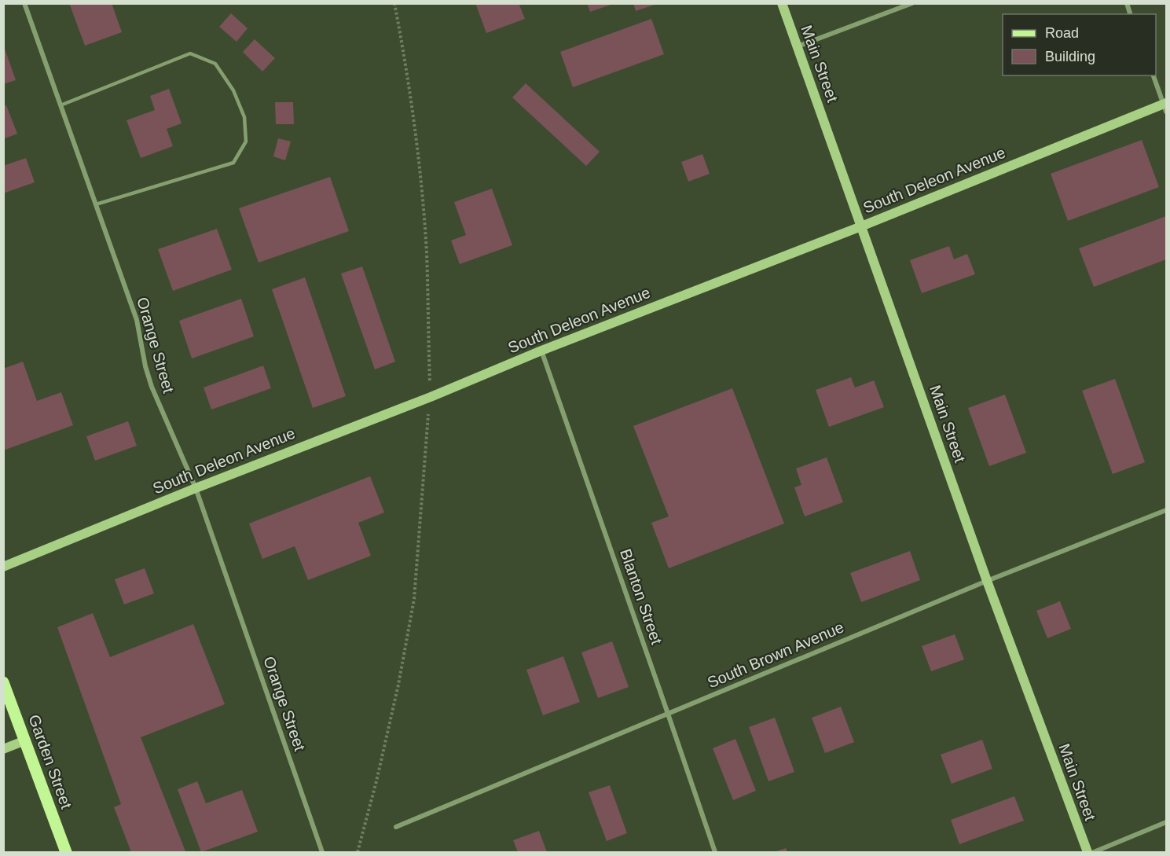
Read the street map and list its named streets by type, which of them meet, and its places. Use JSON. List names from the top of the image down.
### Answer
{
  "streets": {
    "main road": ["Garden Street"],
    "street": [
      "Main Street",
      "South Deleon Avenue",
      "Orange Street",
      "Blanton Street",
      "South Brown Avenue"
    ]
  },
  "crossings": [
    ["Main Street", "South Deleon Avenue"],
    ["Main Street", "South Brown Avenue"],
    ["South Deleon Avenue", "Orange Street"],
    ["South Deleon Avenue", "Blanton Street"],
    ["Blanton Street", "South Brown Avenue"]
  ],
  "legend": ["Road", "Building"]
}
